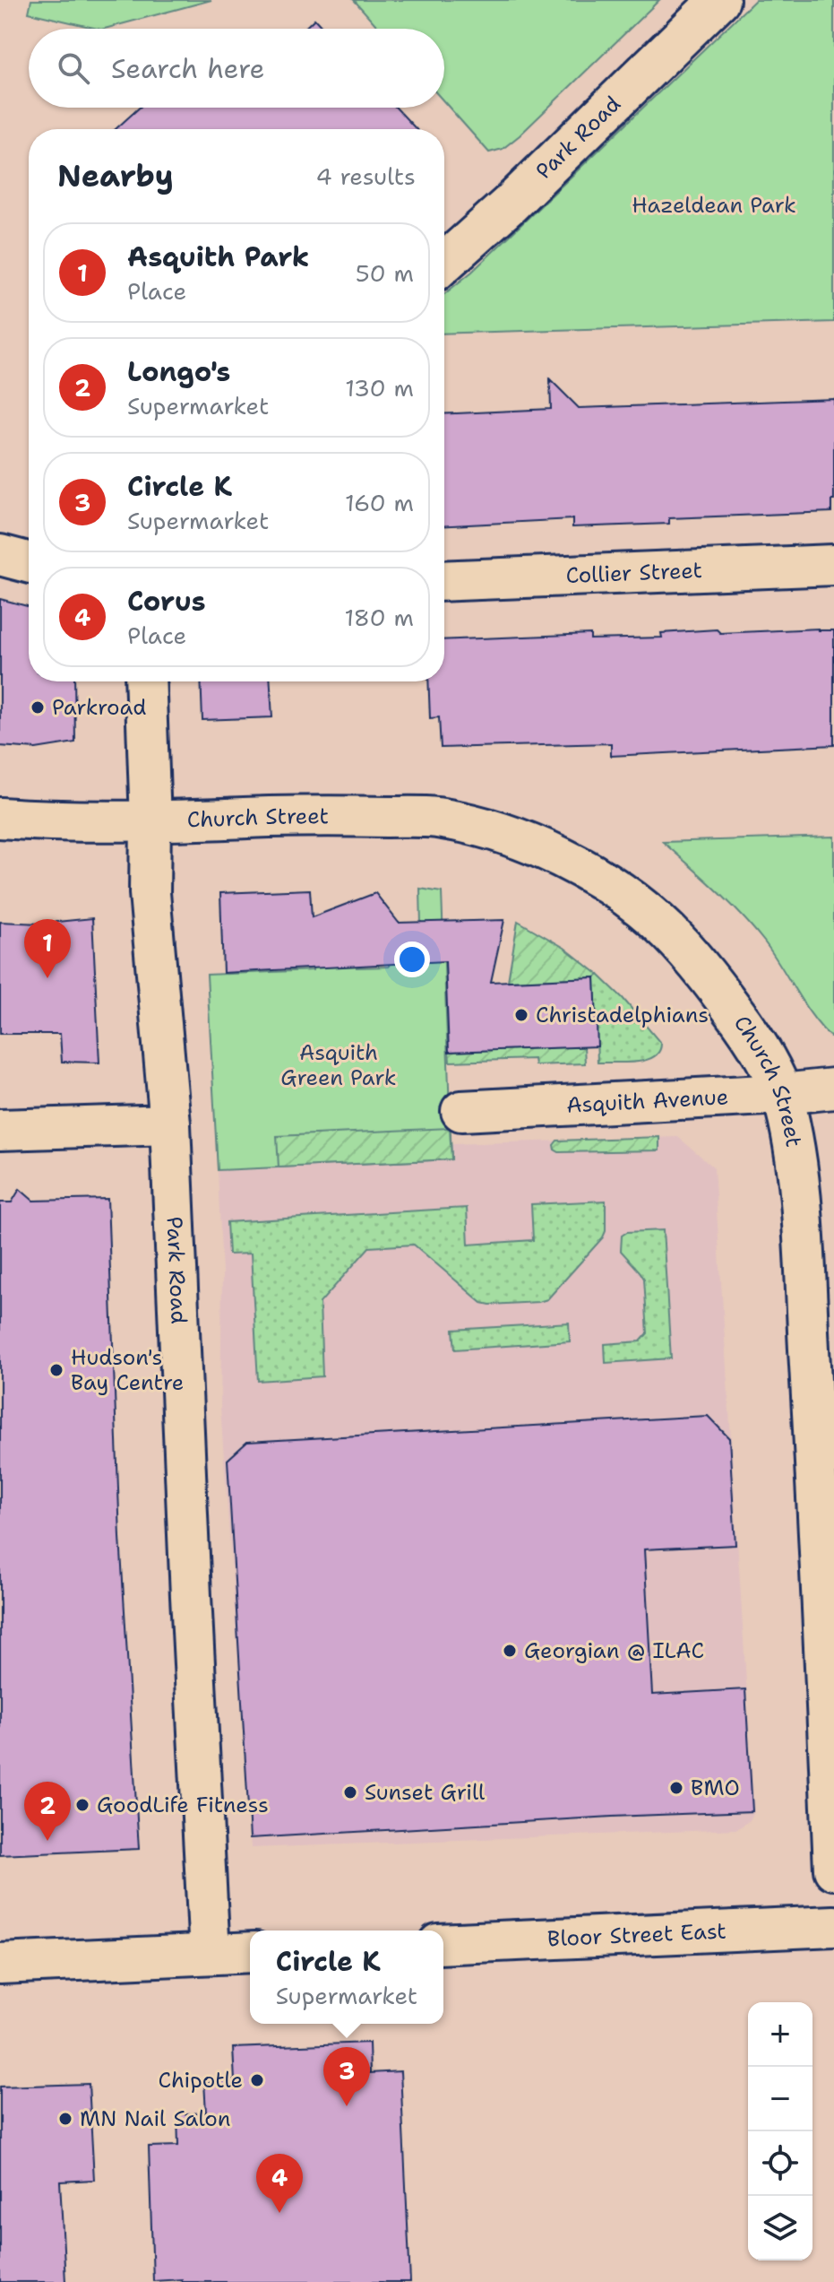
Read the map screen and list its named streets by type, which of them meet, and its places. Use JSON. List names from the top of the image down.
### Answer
{
  "streets": {
    "street": [
      "Park Road",
      "Collier Street",
      "Church Street",
      "Asquith Avenue",
      "Bloor Street East"
    ]
  },
  "crossings": [
    ["Park Road", "Church Street"],
    ["Church Street", "Asquith Avenue"]
  ],
  "parks": ["Hazeldean Park", "Asquith Green Park"],
  "places": [
    "Parkroad",
    "Christadelphians",
    "Hudson's Bay Centre",
    "Georgian @ ILAC",
    "BMO",
    "Sunset Grill",
    "GoodLife Fitness",
    "Chipotle",
    "MN Nail Salon"
  ],
  "page": {
    "search": "Search here",
    "heading": ["Nearby", "4 results"],
    "list": [
      {
        "mark": "1",
        "name": "Asquith Park",
        "note": "Place",
        "value": "50 m"
      },
      {
        "mark": "2",
        "name": "Longo's",
        "note": "Supermarket",
        "value": "130 m"
      },
      {
        "mark": "3",
        "name": "Circle K",
        "note": "Supermarket",
        "value": "160 m"
      },
      {
        "mark": "4",
        "name": "Corus",
        "note": "Place",
        "value": "180 m"
      }
    ],
    "pins": [
      "1",
      "2",
      "3",
      "4"
    ],
    "popup": ["Circle K", "Supermarket"],
    "map_buttons": ["+", "−"]
  }
}
